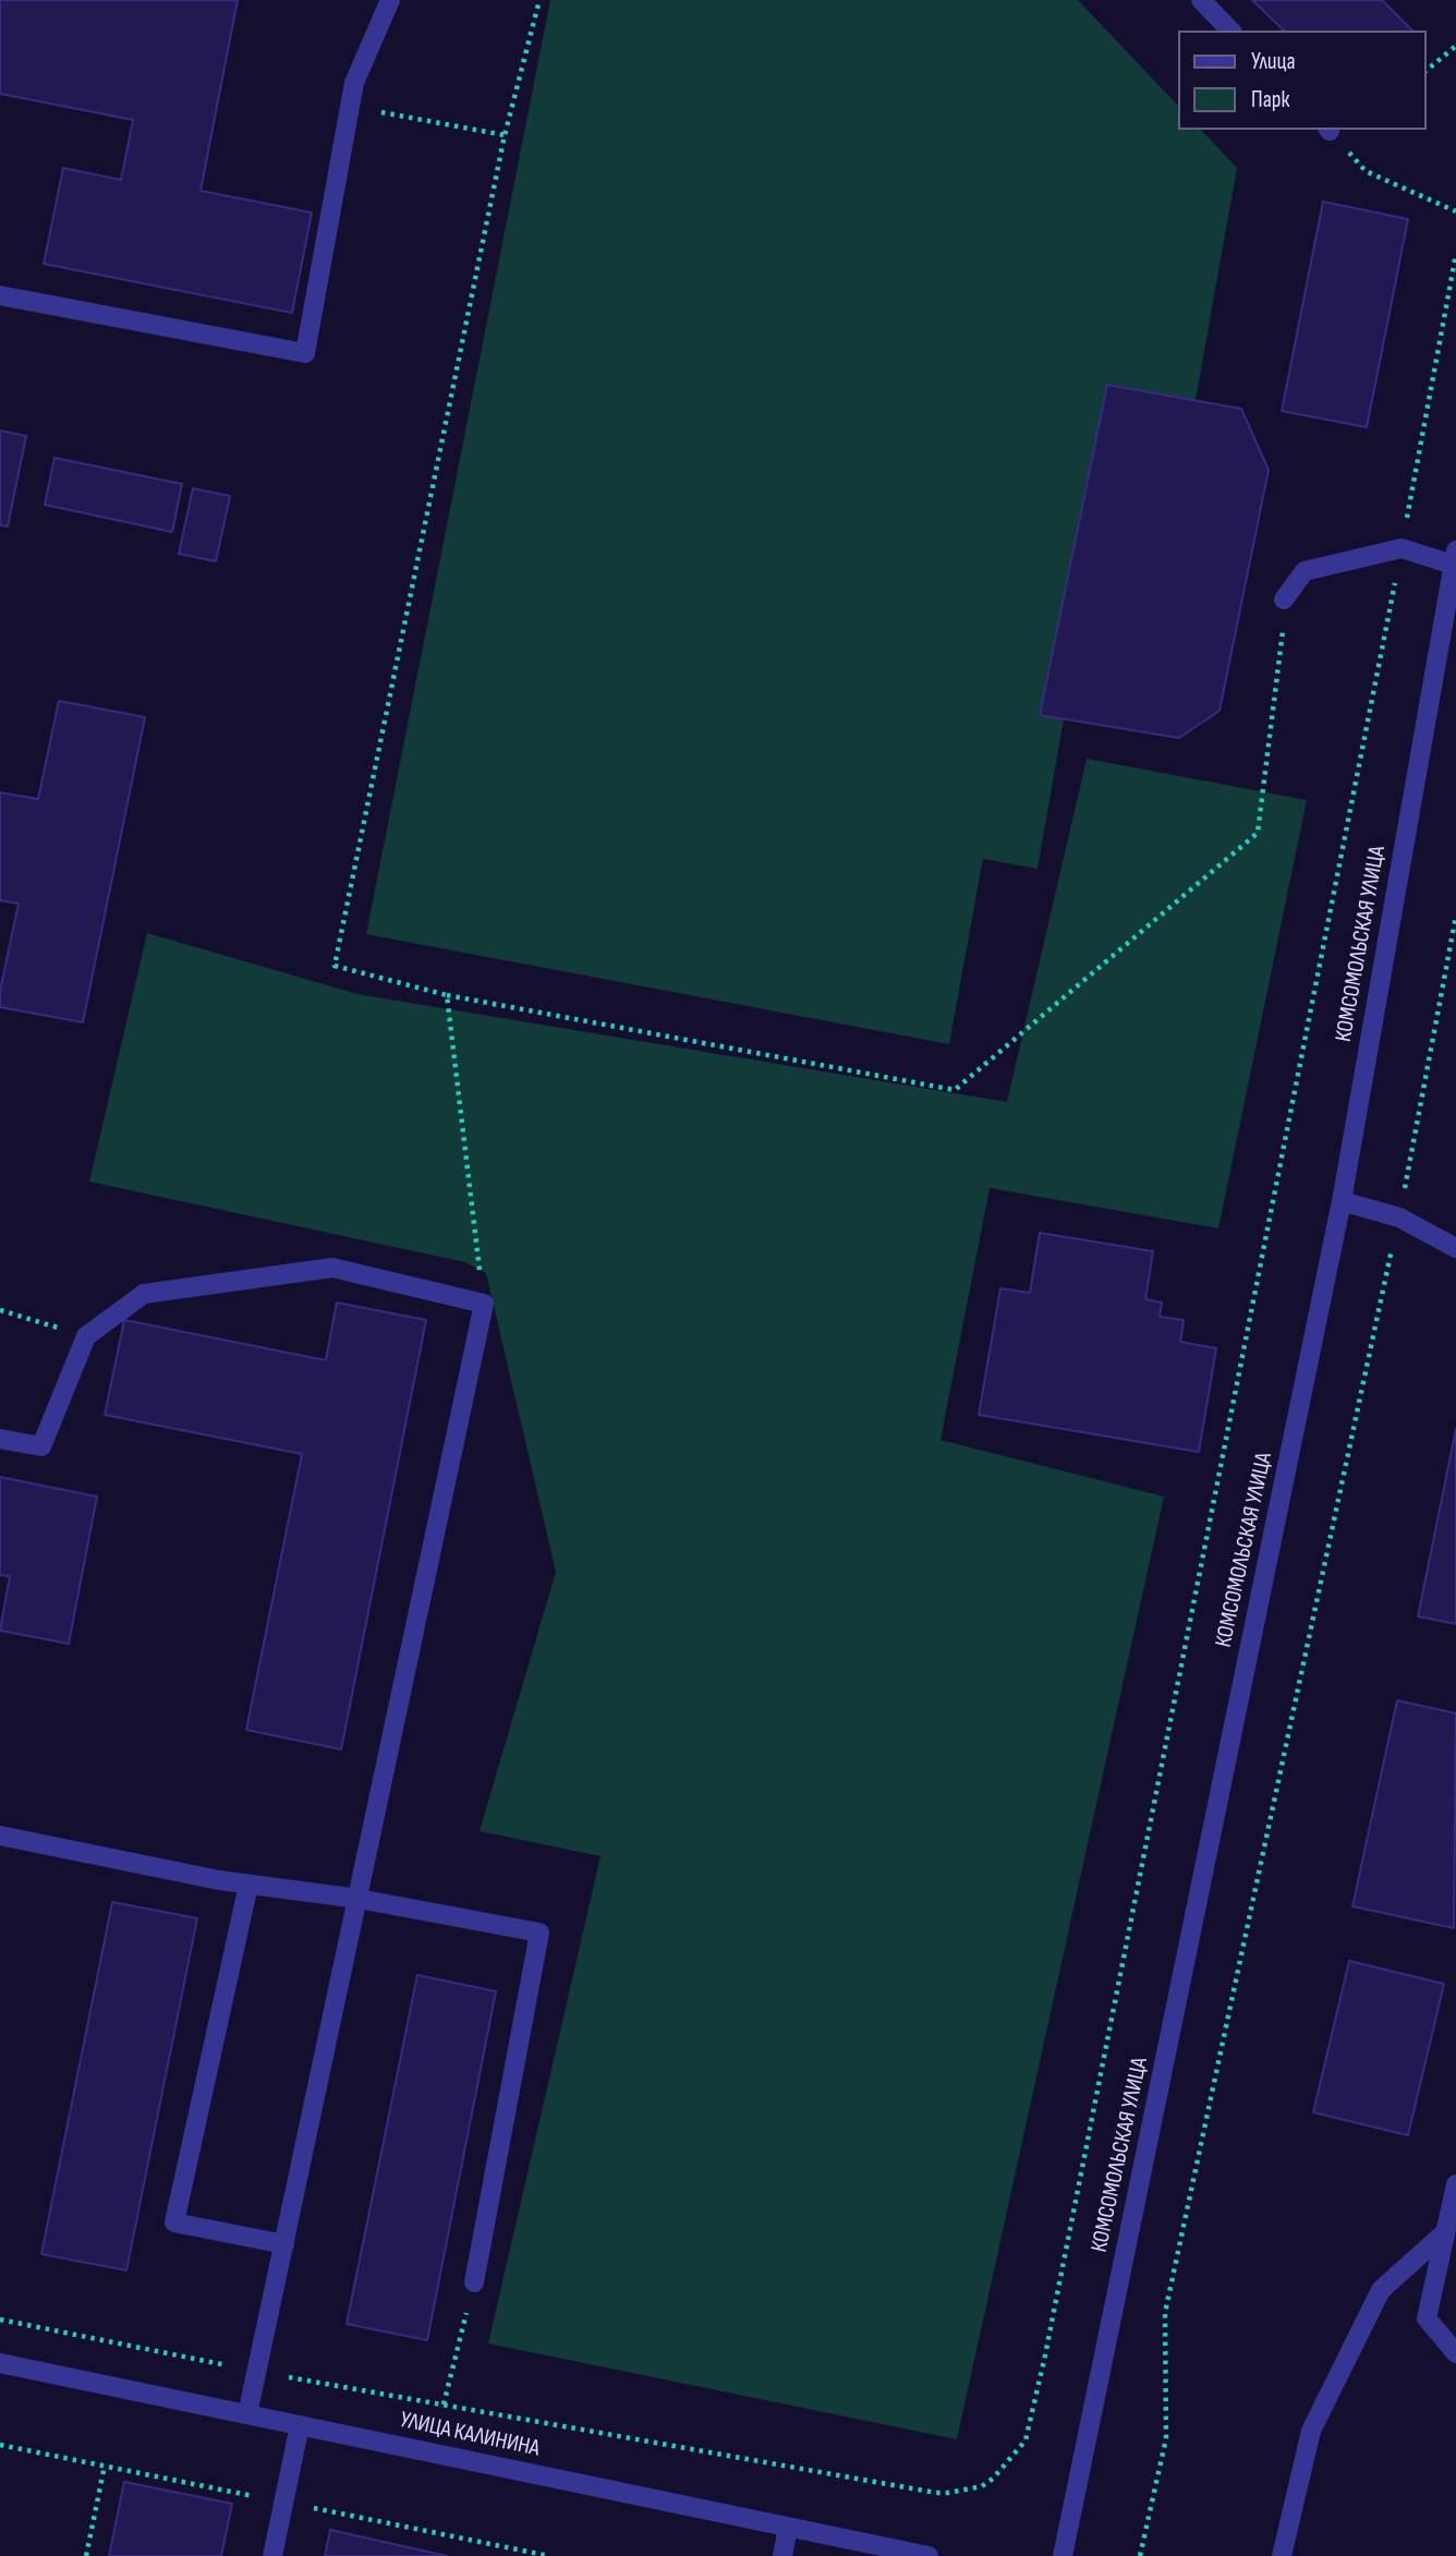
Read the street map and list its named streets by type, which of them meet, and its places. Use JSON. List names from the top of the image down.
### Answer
{
  "streets": {
    "street": ["КОМСОМОЛЬСКАЯ УЛИЦА", "УЛИЦА КАЛИНИНА"]
  },
  "legend": ["Улица", "Парк"]
}
